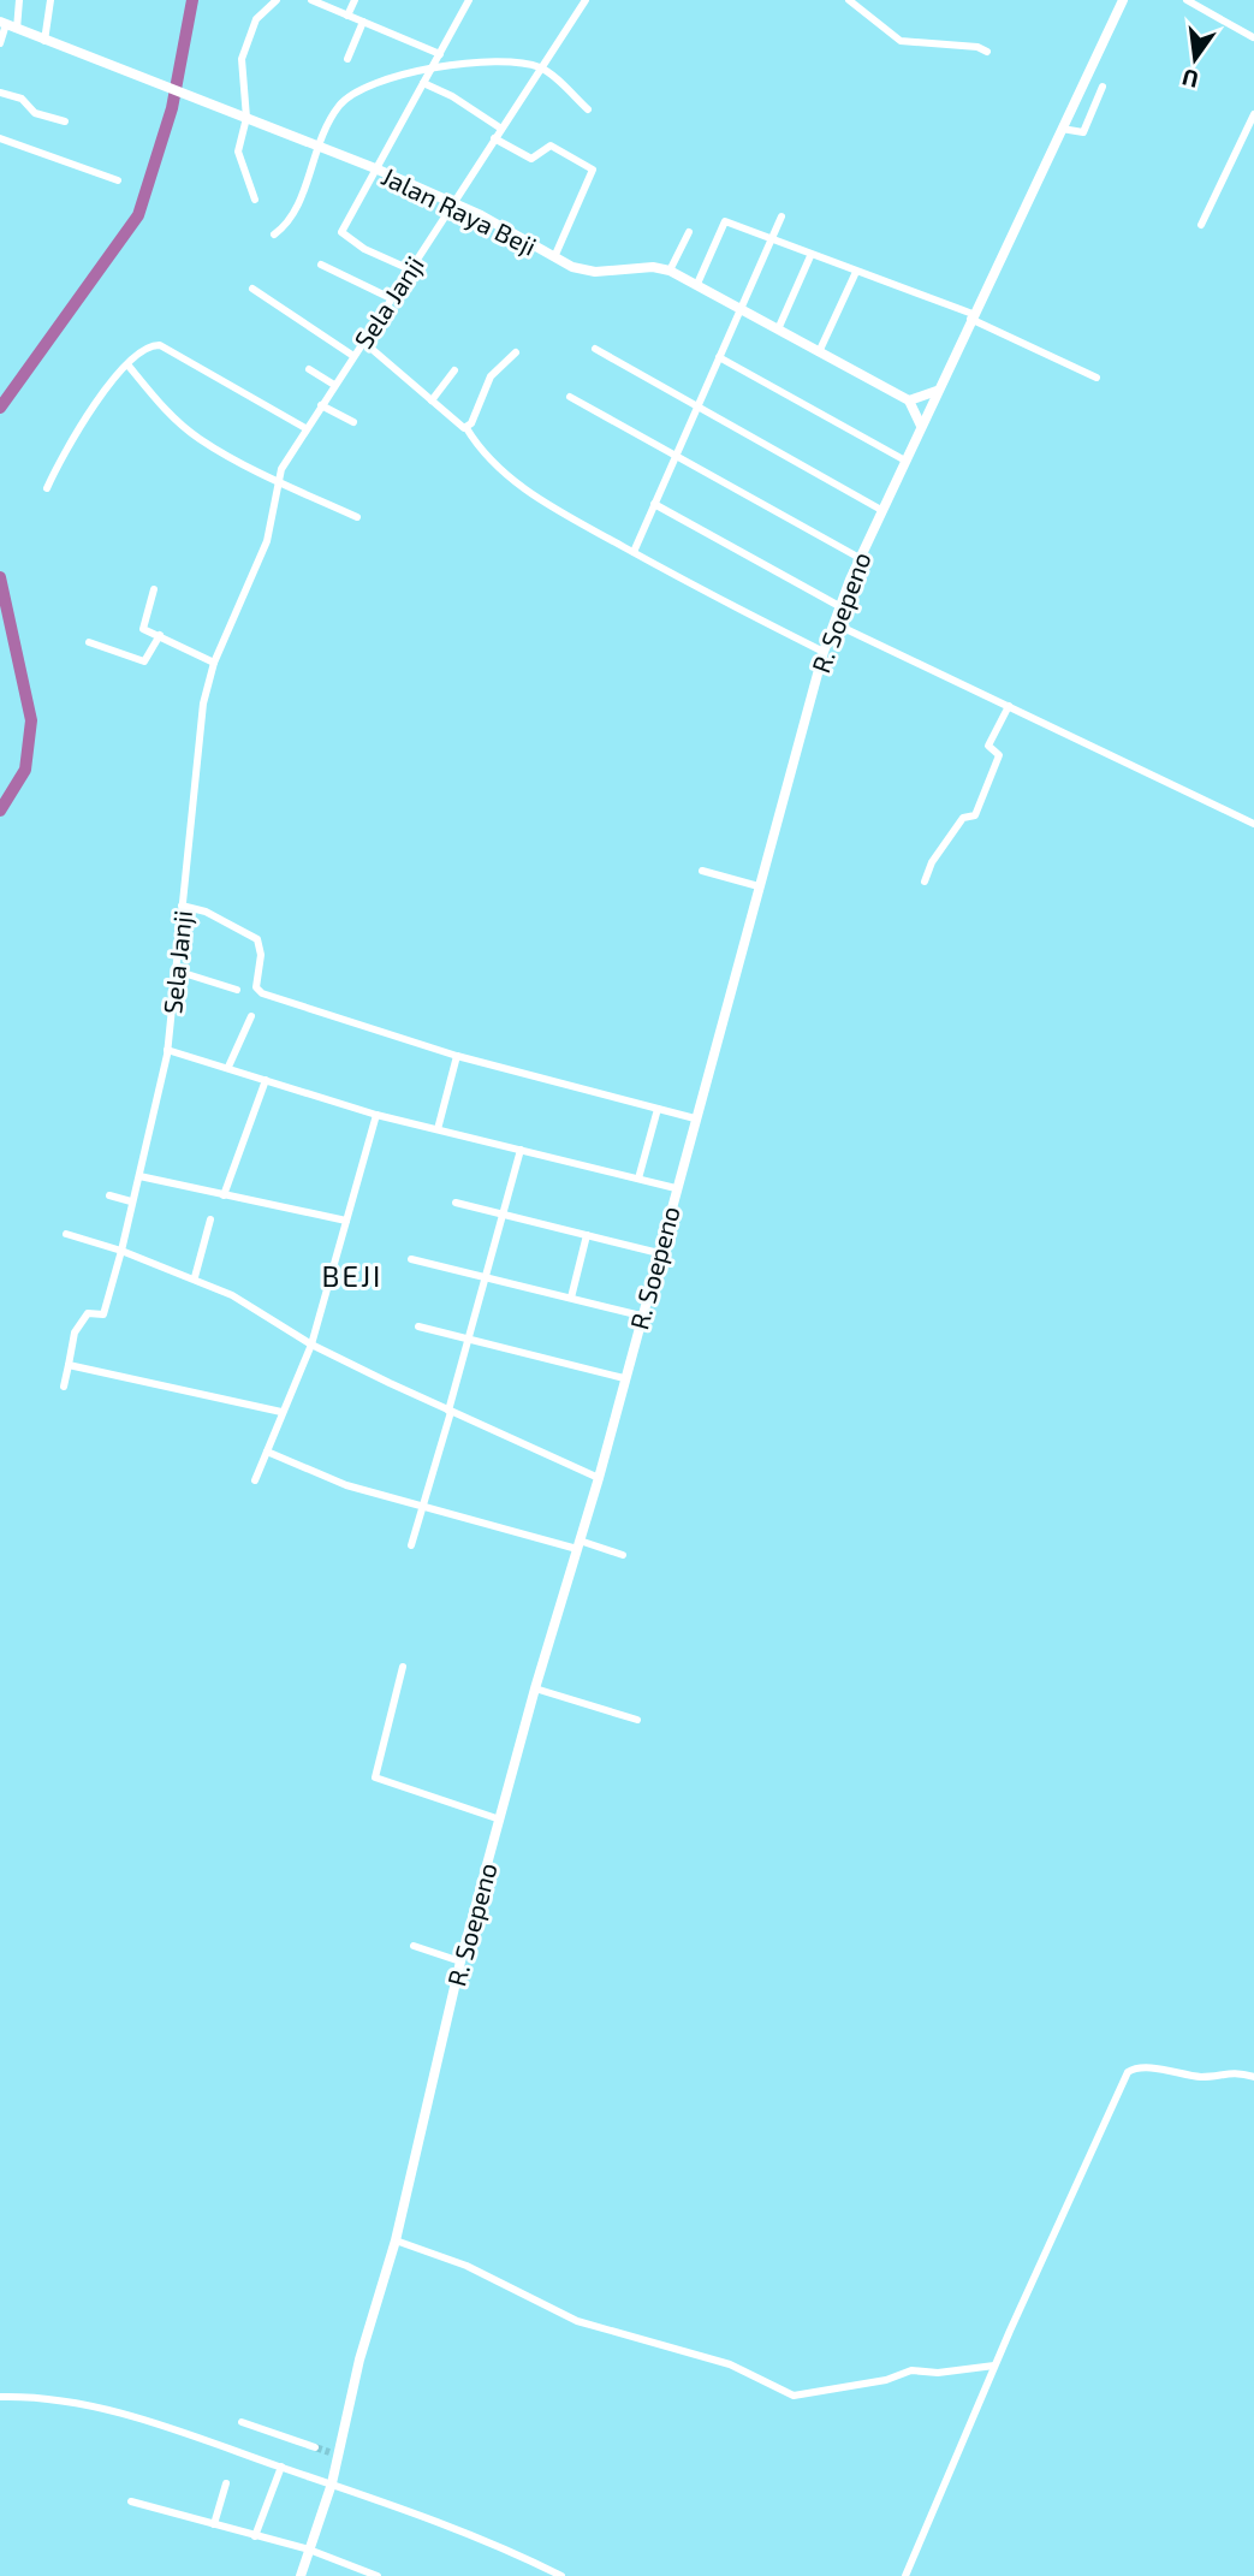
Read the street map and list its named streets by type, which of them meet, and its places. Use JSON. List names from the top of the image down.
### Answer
{
  "streets": {
    "street": ["Jalan Raya Beji", "Sela Janji", "R. Soepeno"]
  },
  "crossings": [
    ["Jalan Raya Beji", "Sela Janji"]
  ],
  "districts": ["BEJI"],
  "north": "bottom"
}
